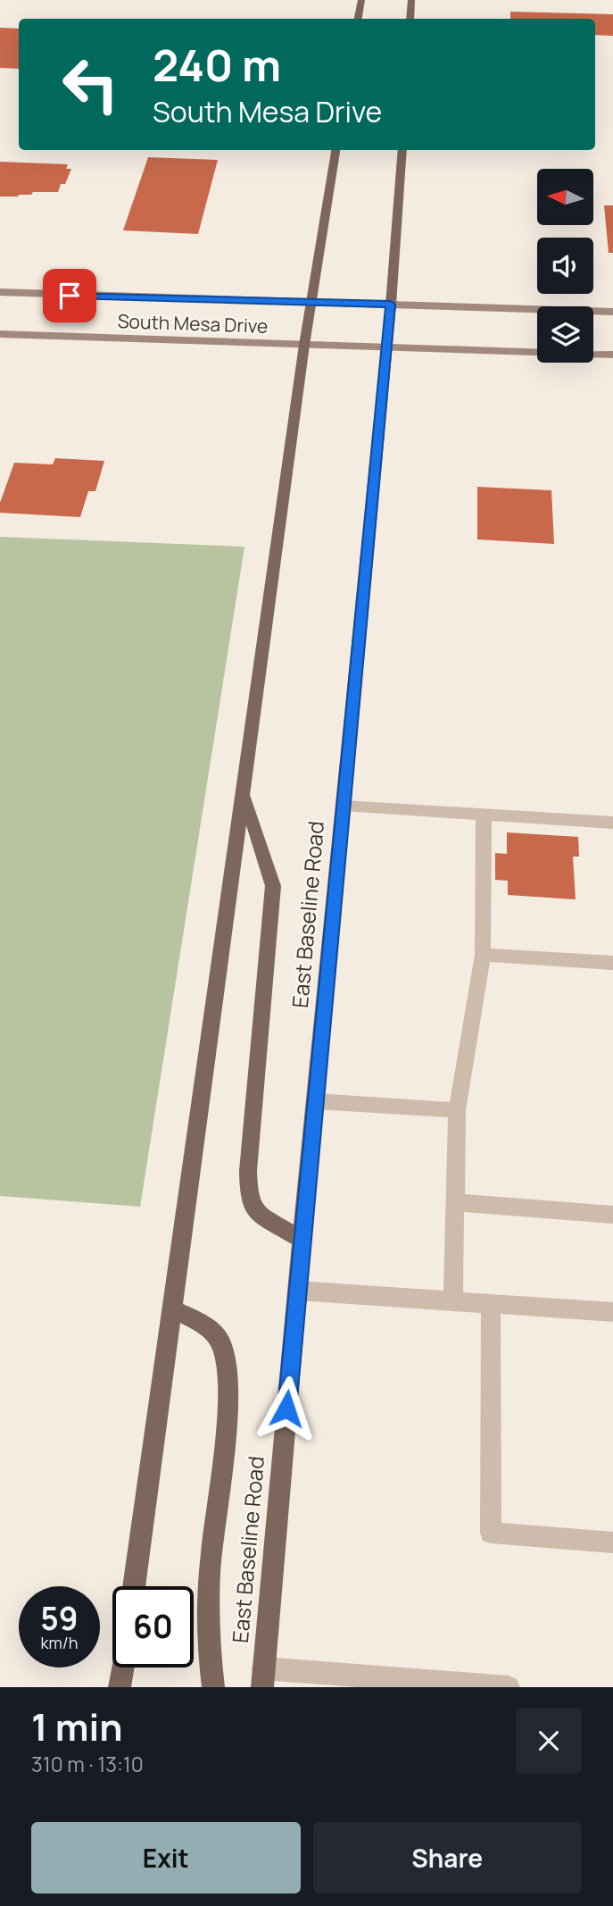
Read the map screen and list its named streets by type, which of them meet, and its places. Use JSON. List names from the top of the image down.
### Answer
{
  "streets": {
    "main road": ["South Mesa Drive", "East Baseline Road"]
  },
  "crossings": [
    ["South Mesa Drive", "East Baseline Road"]
  ],
  "north": "left",
  "page": {
    "turn": ["240 m", "South Mesa Drive"],
    "speed": "59 km/h",
    "limit": "60",
    "heading": ["1 min", "310 m · 13:10"],
    "buttons": ["Exit", "Share"]
  }
}
